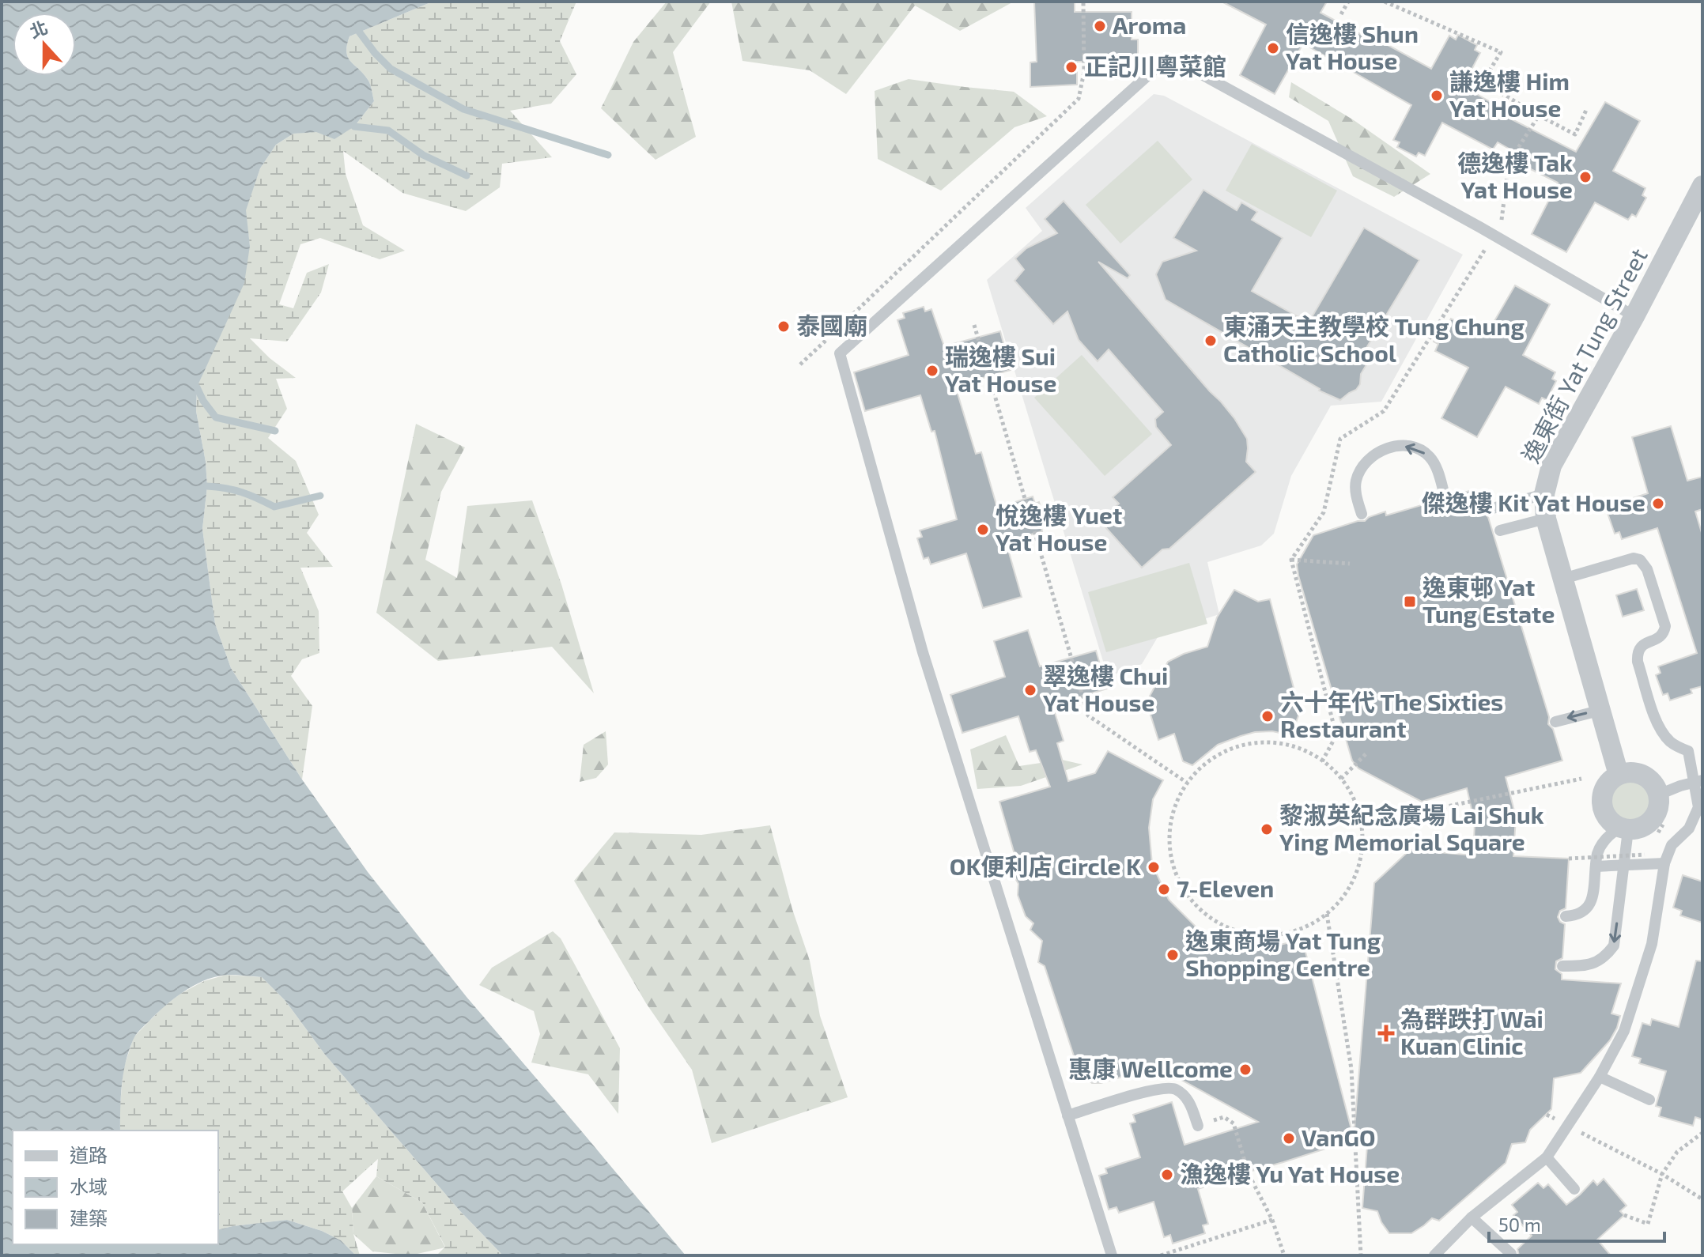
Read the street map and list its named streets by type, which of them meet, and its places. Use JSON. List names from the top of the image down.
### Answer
{
  "streets": {
    "street": ["逸東街 Yat Tung Street"]
  },
  "places": {
    "other": [
      "Aroma",
      "信逸樓 Shun Yat House",
      "正記川粵菜館",
      "謙逸樓 Him Yat House",
      "德逸樓 Tak Yat House",
      "泰國廟",
      "東涌天主教學校 Tung Chung Catholic School",
      "瑞逸樓 Sui Yat House",
      "傑逸樓 Kit Yat House",
      "悅逸樓 Yuet Yat House",
      "翠逸樓 Chui Yat House",
      "六十年代 The Sixties Restaurant",
      "黎淑英紀念廣場 Lai Shuk Ying Memorial Square",
      "OK便利店 Circle K",
      "7-Eleven",
      "逸東商場 Yat Tung Shopping Centre",
      "惠康 Wellcome",
      "VanGO",
      "漁逸樓 Yu Yat House"
    ],
    "transit": ["逸東邨 Yat Tung Estate"],
    "health": ["為群跌打 Wai Kuan Clinic"]
  },
  "legend": ["道路", "水域", "建築"],
  "scale_bar": "50 m",
  "north": "top"
}
